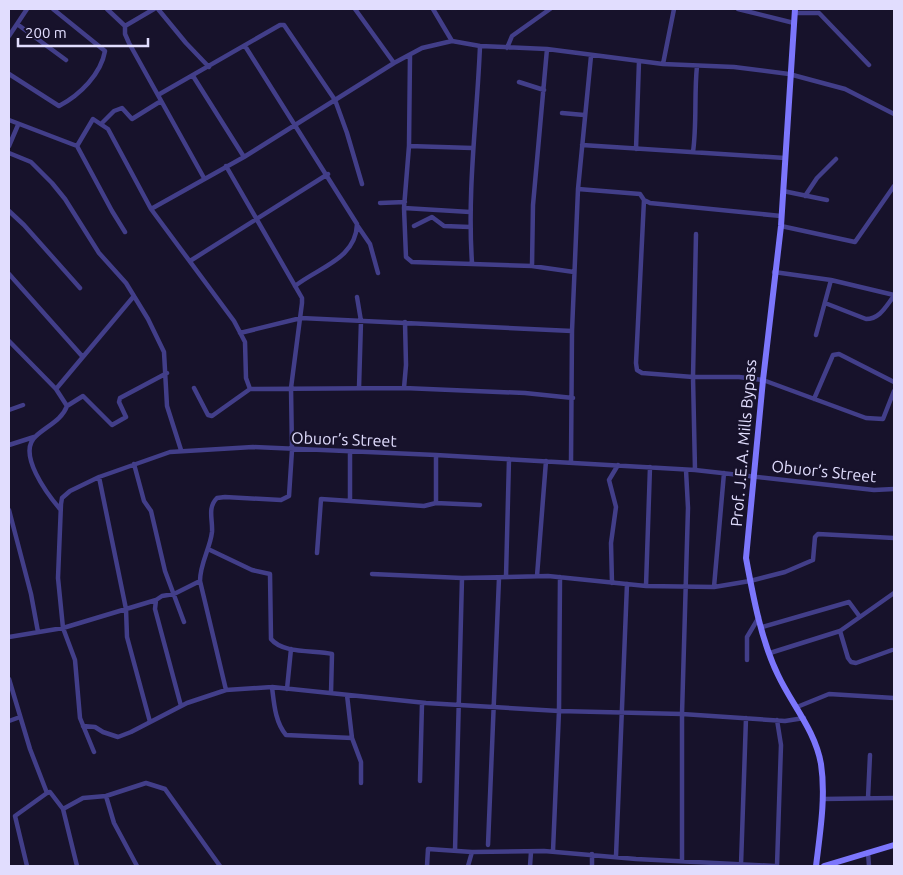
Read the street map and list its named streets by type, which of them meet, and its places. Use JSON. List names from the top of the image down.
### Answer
{
  "streets": {
    "street": ["Obuor’s Street", "Prof. J.E.A. Mills Bypass"]
  },
  "crossings": [
    ["Obuor’s Street", "Prof. J.E.A. Mills Bypass"]
  ],
  "scale_bar": "200 m"
}
